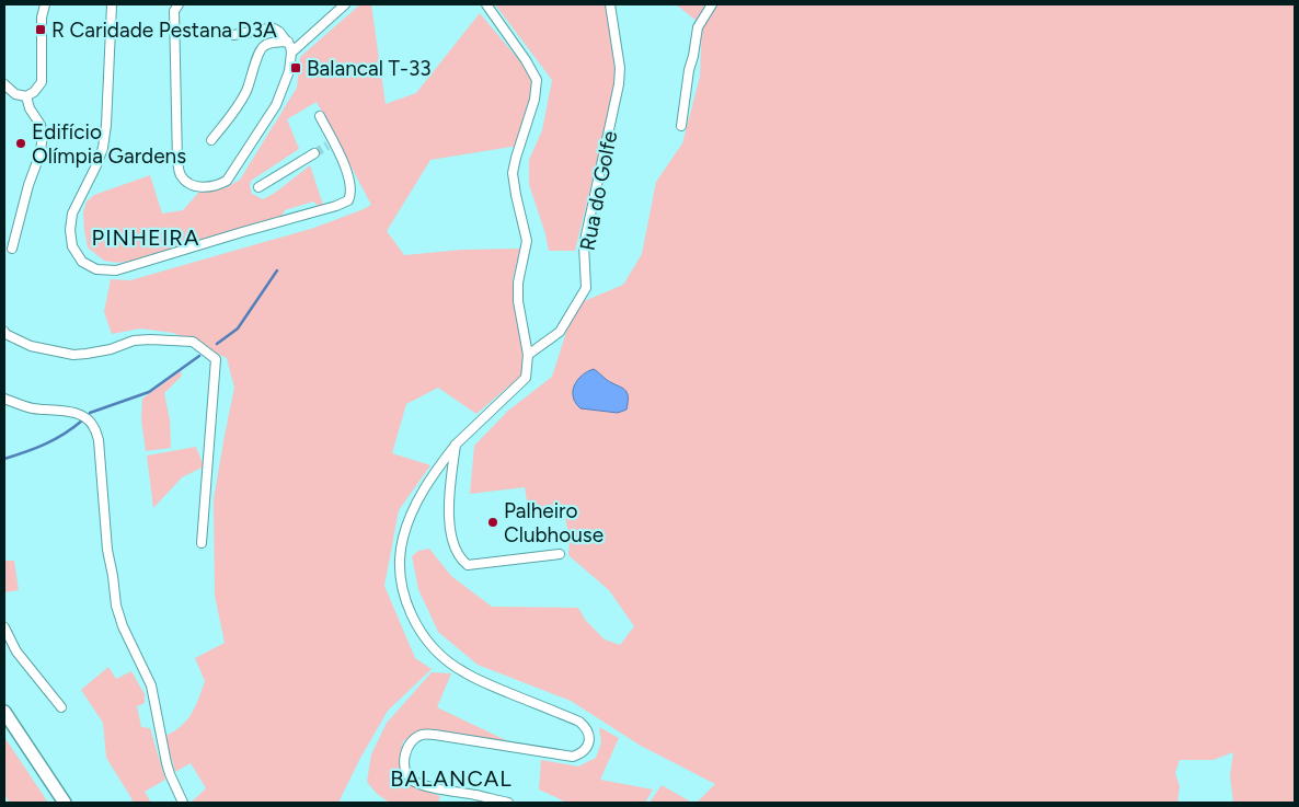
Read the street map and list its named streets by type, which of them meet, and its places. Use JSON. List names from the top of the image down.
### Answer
{
  "streets": {
    "street": ["Rua do Golfe"]
  },
  "districts": ["PINHEIRA", "BALANCAL"],
  "places": {
    "transit": ["R Caridade Pestana D3A", "Balancal T-33"],
    "other": ["Edifício Olímpia Gardens", "Palheiro Clubhouse"]
  }
}
